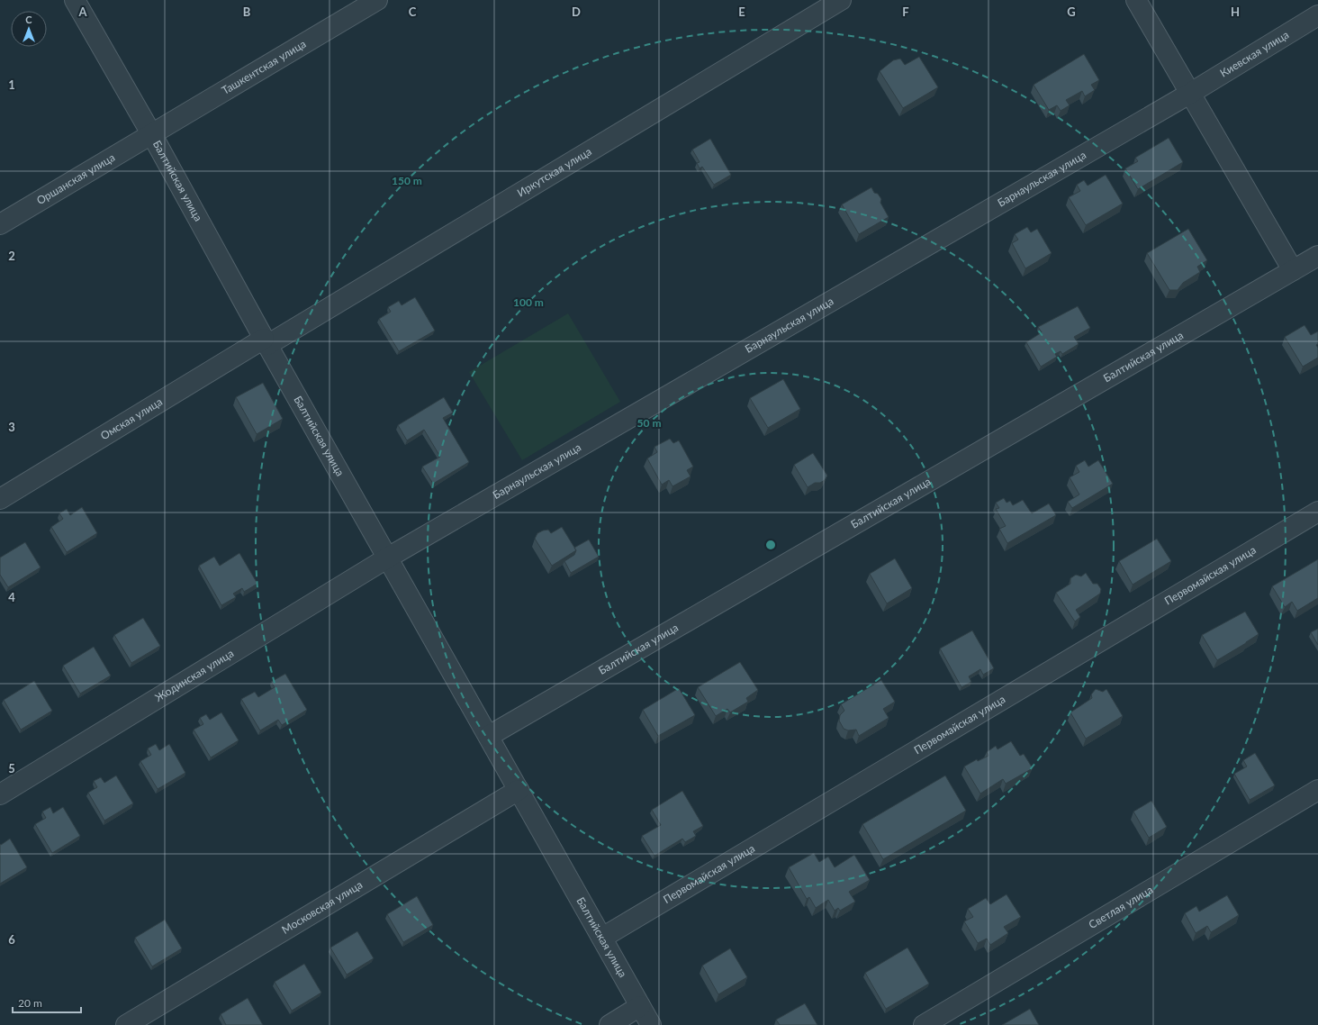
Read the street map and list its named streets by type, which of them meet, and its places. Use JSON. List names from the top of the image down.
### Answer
{
  "streets": {
    "street": [
      "Киевская улица",
      "Ташкентская улица",
      "Иркутская улица",
      "Барнаульская улица",
      "Оршанская улица",
      "Балтийская улица",
      "Омская улица",
      "Первомайская улица",
      "Жодинская улица",
      "Московская улица",
      "Светлая улица"
    ]
  },
  "crossings": [
    ["Киевская улица", "Барнаульская улица"],
    ["Ташкентская улица", "Оршанская улица"],
    ["Ташкентская улица", "Балтийская улица"],
    ["Иркутская улица", "Балтийская улица"],
    ["Иркутская улица", "Омская улица"],
    ["Барнаульская улица", "Балтийская улица"],
    ["Барнаульская улица", "Жодинская улица"],
    ["Оршанская улица", "Балтийская улица"],
    ["Балтийская улица", "Омская улица"],
    ["Балтийская улица", "Первомайская улица"],
    ["Балтийская улица", "Жодинская улица"],
    ["Балтийская улица", "Московская улица"]
  ],
  "scale_bar": "20 m",
  "north": "top",
  "grid": {
    "columns": [
      "A",
      "B",
      "C",
      "D",
      "E",
      "F",
      "G",
      "H"
    ],
    "rows": [
      "1",
      "2",
      "3",
      "4",
      "5",
      "6"
    ]
  },
  "rings": ["150 m", "100 m", "50 m"]
}
